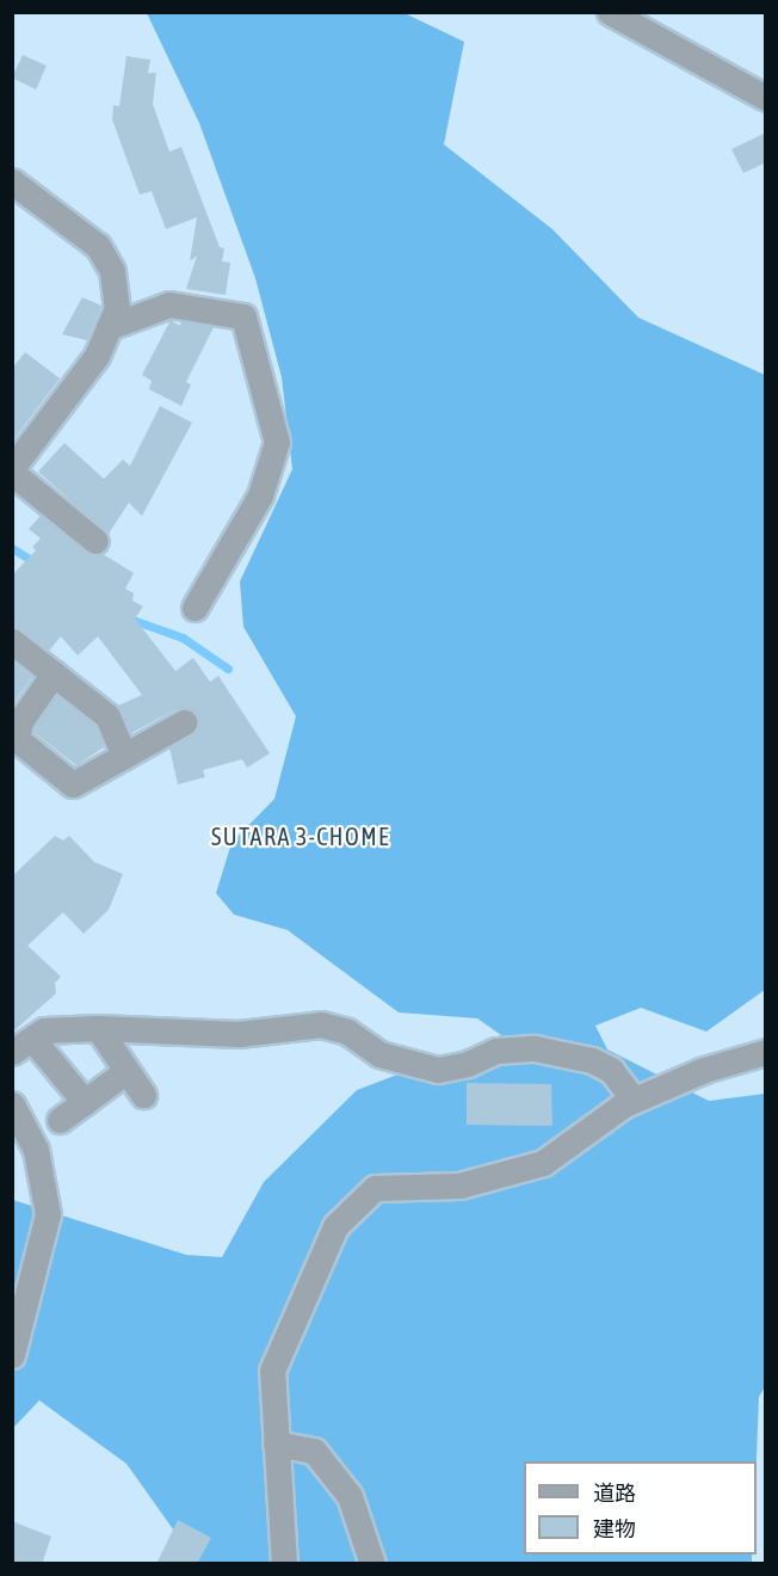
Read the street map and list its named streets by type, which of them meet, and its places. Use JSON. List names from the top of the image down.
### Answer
{
  "districts": ["SUTARA 3-CHOME"],
  "legend": ["道路", "建物"]
}
